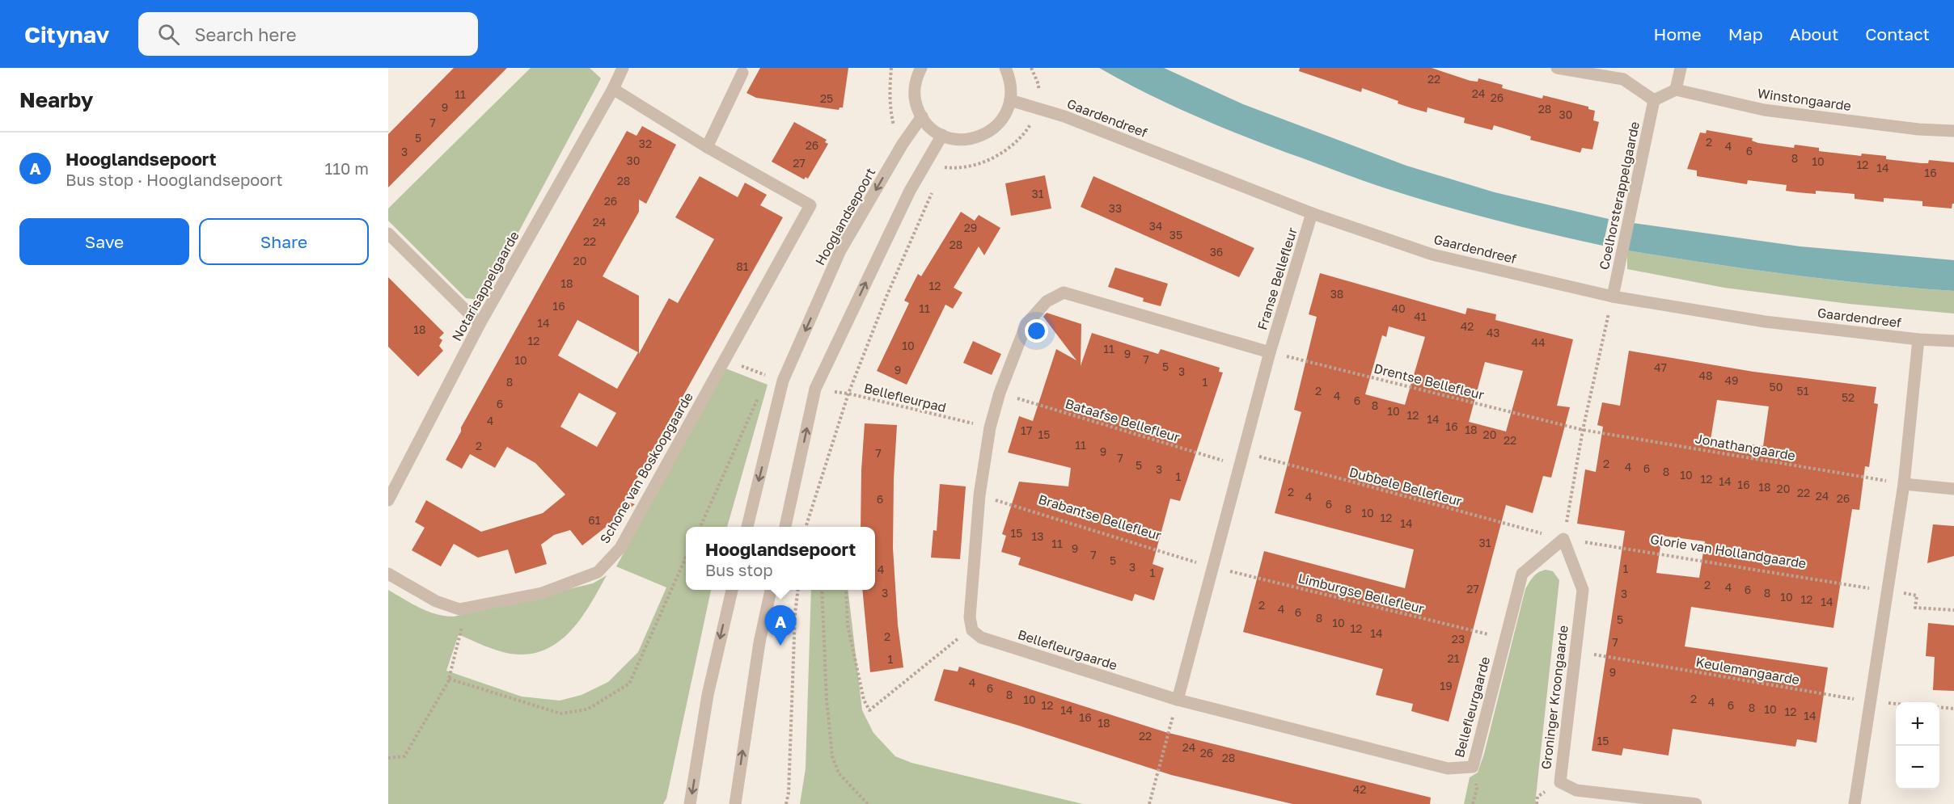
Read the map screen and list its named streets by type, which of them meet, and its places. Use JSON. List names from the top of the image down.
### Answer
{
  "streets": {
    "street": [
      "Winstongaarde",
      "Gaardendreef",
      "Coelhorsterappelgaarde",
      "Hooglandsepoort",
      "Franse Bellefleur",
      "Notarisappelgaarde",
      "Schone van Boskoopgaarde",
      "Bellefleurgaarde",
      "Groninger Kroongaarde"
    ],
    "path": [
      "Drentse Bellefleur",
      "Bellefleurpad",
      "Bataafse Bellefleur",
      "Jonathangaarde",
      "Dubbele Bellefleur",
      "Brabantse Bellefleur",
      "Glorie van Hollandgaarde",
      "Limburgse Bellefleur",
      "Keulemangaarde"
    ]
  },
  "crossings": [
    ["Gaardendreef", "Coelhorsterappelgaarde"],
    ["Gaardendreef", "Franse Bellefleur"],
    ["Franse Bellefleur", "Drentse Bellefleur"],
    ["Drentse Bellefleur", "Jonathangaarde"],
    ["Dubbele Bellefleur", "Glorie van Hollandgaarde"],
    ["Dubbele Bellefleur", "Bellefleurgaarde"],
    ["Dubbele Bellefleur", "Groninger Kroongaarde"],
    ["Brabantse Bellefleur", "Limburgse Bellefleur"],
    ["Glorie van Hollandgaarde", "Bellefleurgaarde"],
    ["Glorie van Hollandgaarde", "Groninger Kroongaarde"],
    ["Limburgse Bellefleur", "Bellefleurgaarde"],
    ["Bellefleurgaarde", "Groninger Kroongaarde"],
    ["Keulemangaarde", "Groninger Kroongaarde"]
  ],
  "house_numbers": [
    "22",
    "24",
    "11",
    "26",
    "25",
    "9",
    "28",
    "30",
    "7",
    "5",
    "2",
    "32",
    "26",
    "4",
    "6",
    "3",
    "8",
    "30",
    "10",
    "27",
    "12",
    "14",
    "16",
    "28",
    "31",
    "26",
    "33",
    "24",
    "34",
    "29",
    "35",
    "22",
    "28",
    "36",
    "20",
    "81",
    "18",
    "12",
    "38",
    "16",
    "11",
    "40",
    "41",
    "14",
    "42",
    "18",
    "43",
    "12",
    "44",
    "10",
    "11",
    "9",
    "7",
    "10",
    "5",
    "47",
    "9",
    "3",
    "48",
    "49",
    "8",
    "1",
    "50",
    "2",
    "51",
    "4",
    "52",
    "6",
    "6",
    "8",
    "10",
    "12",
    "14",
    "4",
    "16",
    "18",
    "17",
    "15",
    "20",
    "22",
    "11",
    "2",
    "9",
    "7",
    "7",
    "2",
    "5",
    "4",
    "6",
    "3",
    "8",
    "10",
    "1",
    "12",
    "14",
    "16",
    "18",
    "20",
    "2",
    "22",
    "24",
    "4",
    "26",
    "6",
    "6",
    "8",
    "10",
    "12",
    "61",
    "14",
    "15",
    "13",
    "31",
    "11",
    "9",
    "7",
    "5",
    "3",
    "1",
    "4",
    "1",
    "2",
    "4",
    "27",
    "6",
    "3",
    "8",
    "3",
    "10",
    "12",
    "14",
    "2",
    "4",
    "6",
    "8",
    "5",
    "10",
    "12",
    "14",
    "2",
    "23",
    "7",
    "21",
    "1",
    "9",
    "4",
    "19",
    "6",
    "8",
    "2",
    "10",
    "4",
    "12",
    "6",
    "8",
    "10",
    "14",
    "12",
    "14",
    "16",
    "18",
    "22",
    "15",
    "24",
    "26",
    "28",
    "42"
  ],
  "page": {
    "header": "Citynav",
    "search": "Search here",
    "nav": [
      "Home",
      "Map",
      "About",
      "Contact"
    ],
    "heading": "Nearby",
    "list": [
      {
        "mark": "A",
        "name": "Hooglandsepoort",
        "note": "Bus stop · Hooglandsepoort",
        "value": "110 m"
      }
    ],
    "buttons": ["Save", "Share"],
    "popup": ["Hooglandsepoort", "Bus stop"],
    "pins": "A",
    "map_buttons": ["+", "−"]
  }
}
